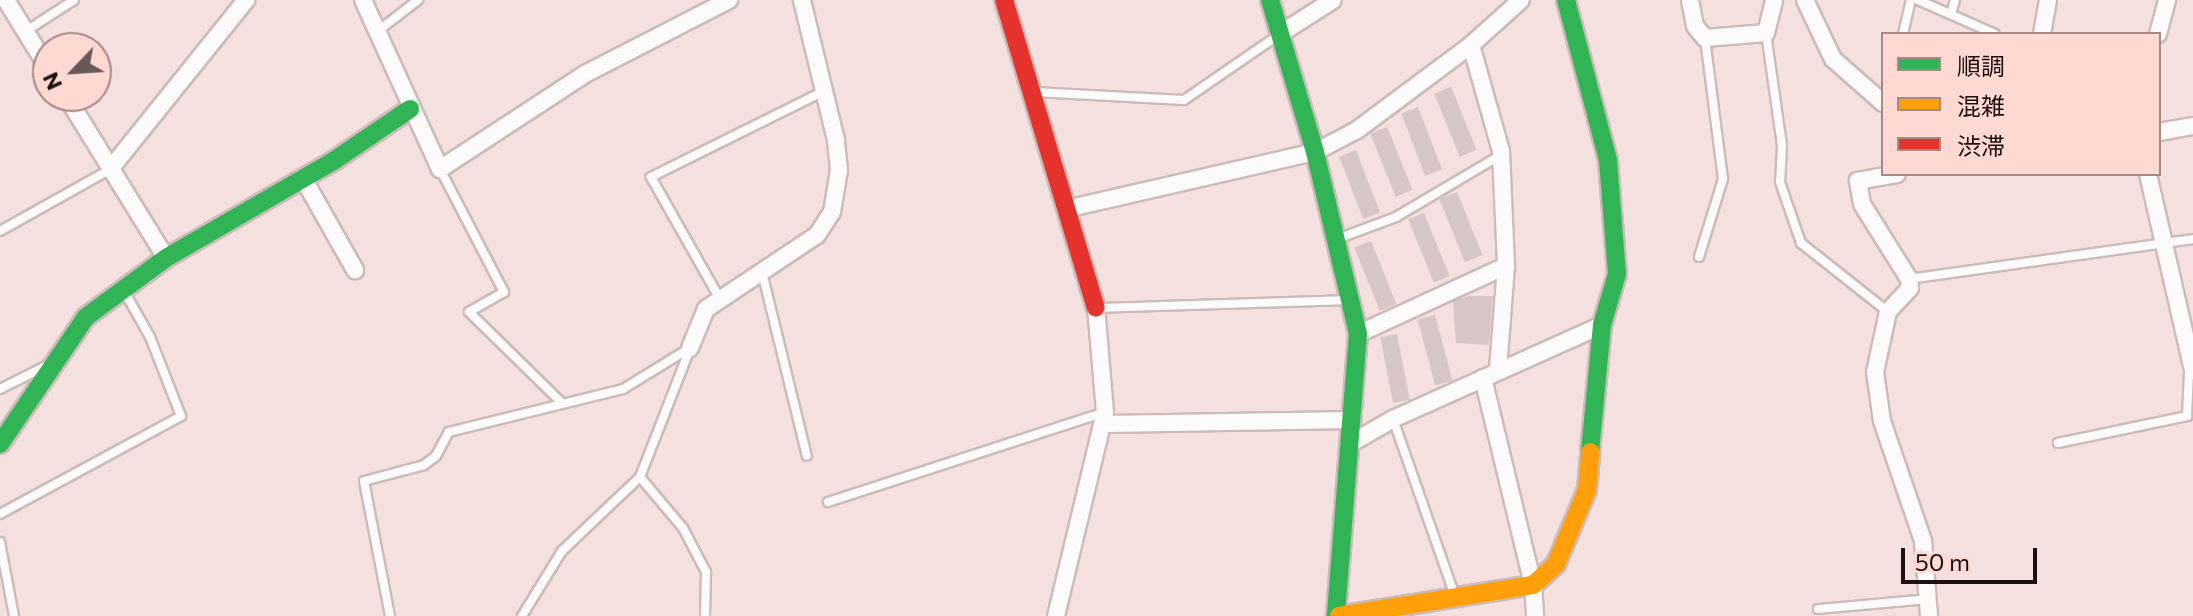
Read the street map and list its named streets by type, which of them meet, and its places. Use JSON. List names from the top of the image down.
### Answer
{
  "legend": ["順調", "混雑", "渋滞"],
  "scale_bar": "50 m",
  "north": "bottom left"
}
